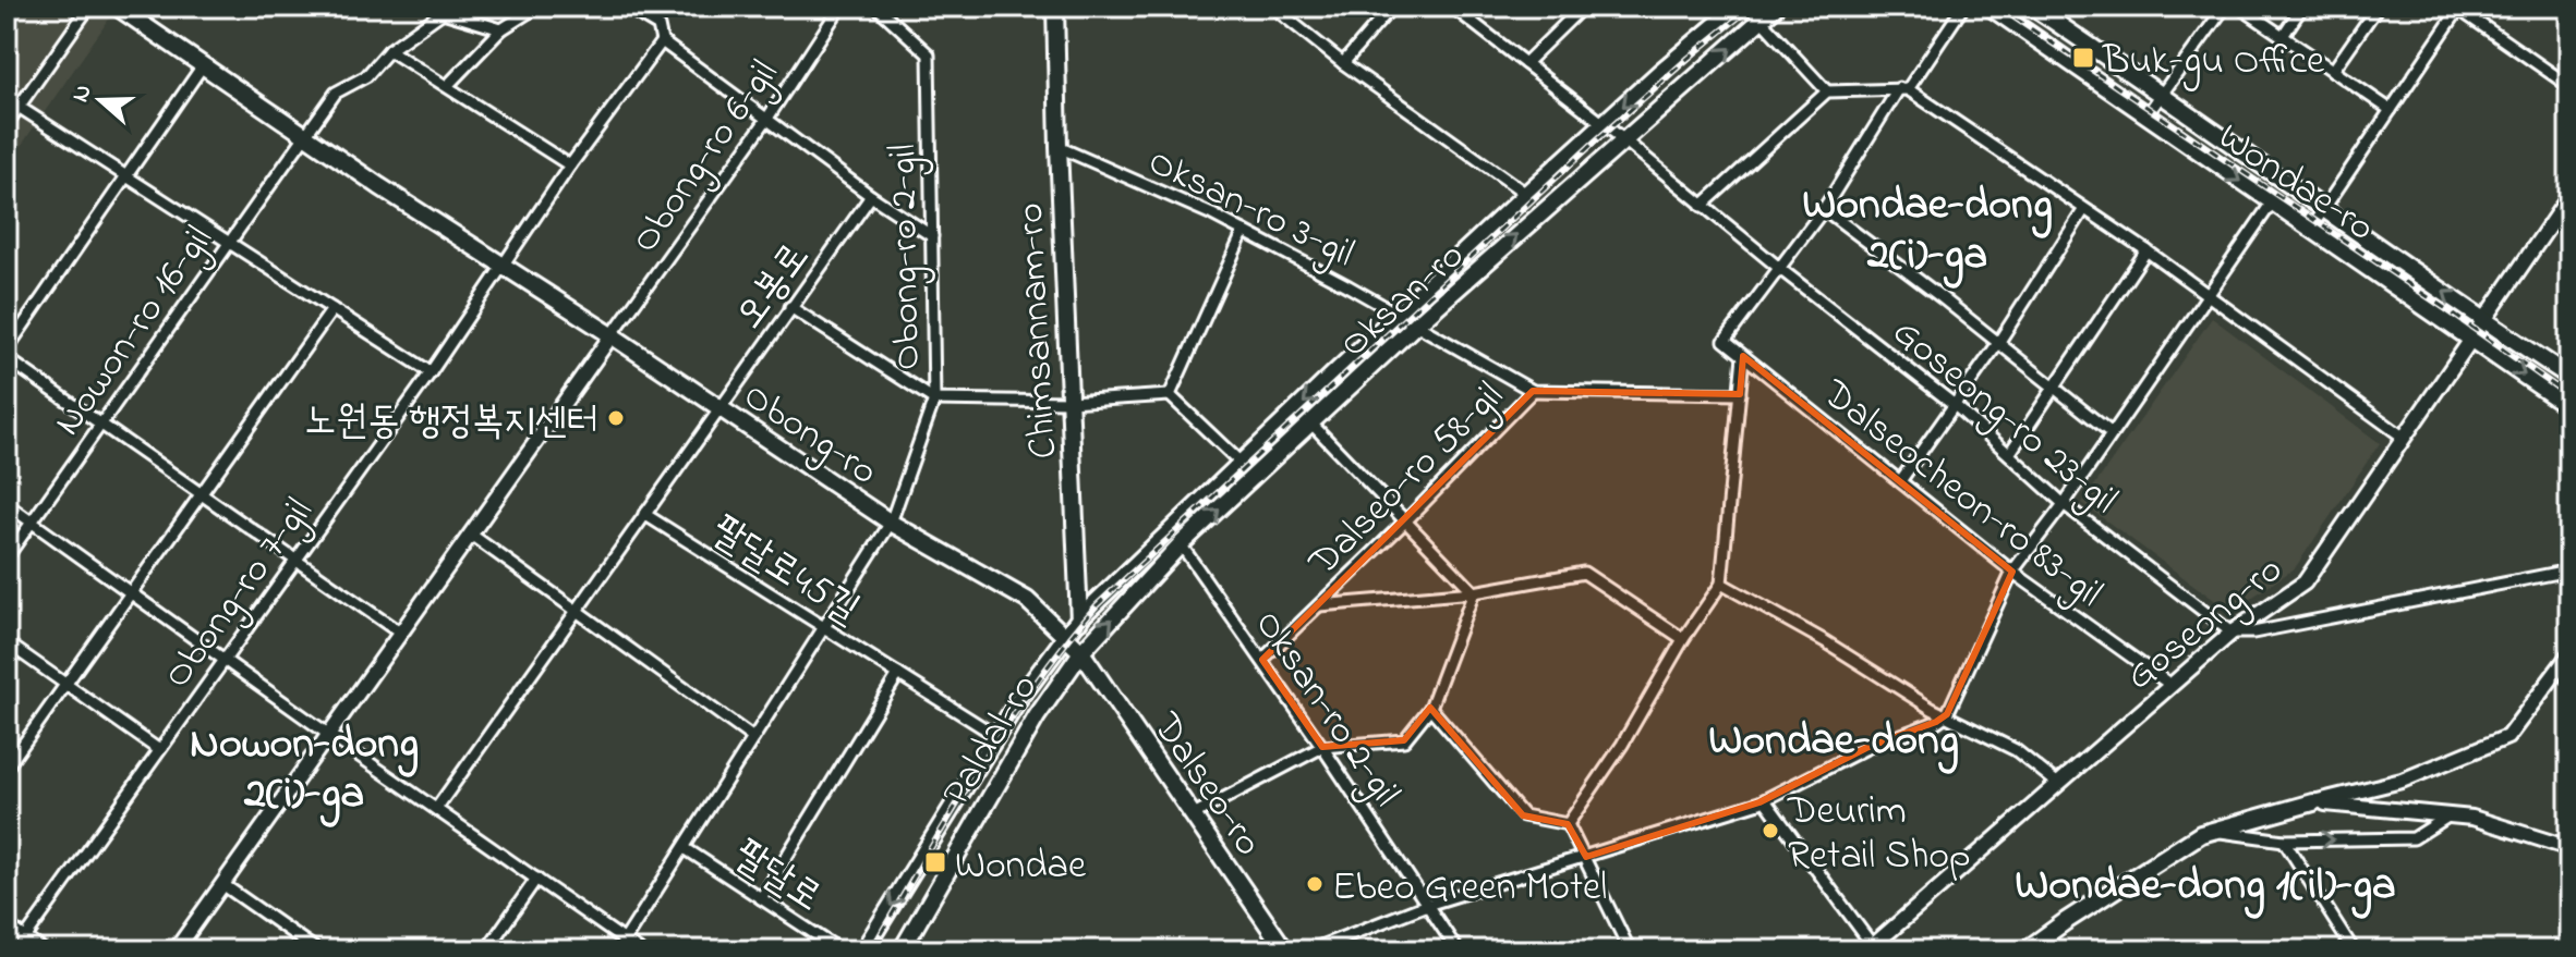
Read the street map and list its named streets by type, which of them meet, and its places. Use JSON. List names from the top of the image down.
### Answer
{
  "streets": {
    "main road": [
      "Wondae-ro",
      "Oksan-ro",
      "Chimsannam-ro",
      "Obong-ro",
      "Paldal-ro",
      "Dalseo-ro"
    ],
    "street": [
      "Obong-ro 6-gil",
      "Oksan-ro 3-gil",
      "Obong-ro 2-gil",
      "오봉로",
      "Nowon-ro 16-gil",
      "Goseong-ro 23-gil",
      "Dalseo-ro 58-gil",
      "Dalseocheon-ro 83-gil",
      "팔달로45길",
      "Obong-ro 7-gil",
      "Goseong-ro",
      "Oksan-ro 2-gil",
      "팔달로"
    ]
  },
  "crossings": [
    ["Obong-ro 6-gil", "Obong-ro"],
    ["Wondae-ro", "Goseong-ro"],
    ["Oksan-ro 3-gil", "Oksan-ro"],
    ["Oksan-ro 3-gil", "Chimsannam-ro"],
    ["Oksan-ro 3-gil", "Dalseo-ro 58-gil"],
    ["Obong-ro 2-gil", "Obong-ro"],
    ["Obong-ro 2-gil", "팔달로45길"],
    ["Obong-ro 2-gil", "팔달로"],
    ["오봉로", "Obong-ro"],
    ["오봉로", "팔달로45길"],
    ["Oksan-ro", "Chimsannam-ro"],
    ["Oksan-ro", "Goseong-ro 23-gil"],
    ["Oksan-ro", "Obong-ro"],
    ["Oksan-ro", "Oksan-ro 2-gil"],
    ["Oksan-ro", "Paldal-ro"],
    ["Oksan-ro", "Dalseo-ro"],
    ["Nowon-ro 16-gil", "Obong-ro"],
    ["Chimsannam-ro", "Obong-ro"],
    ["Chimsannam-ro", "Paldal-ro"],
    ["Chimsannam-ro", "Dalseo-ro"],
    ["Goseong-ro 23-gil", "Dalseocheon-ro 83-gil"],
    ["Goseong-ro 23-gil", "Goseong-ro"],
    ["Obong-ro", "Obong-ro 7-gil"],
    ["Obong-ro", "Paldal-ro"],
    ["Obong-ro", "Dalseo-ro"],
    ["Dalseo-ro 58-gil", "Oksan-ro 2-gil"],
    ["Dalseocheon-ro 83-gil", "Goseong-ro"],
    ["Paldal-ro", "Dalseo-ro"]
  ],
  "districts": [
    "Wondae-dong 2(i)-ga",
    "Wondae-dong",
    "Nowon-dong 2(i)-ga",
    "Wondae-dong 1(il)-ga"
  ],
  "places": {
    "transit": ["Buk-gu Office", "Wondae"],
    "other": ["노원동 행정복지센터", "Deurim Retail Shop", "Ebeo Green Motel"]
  },
  "north": "left"
}
